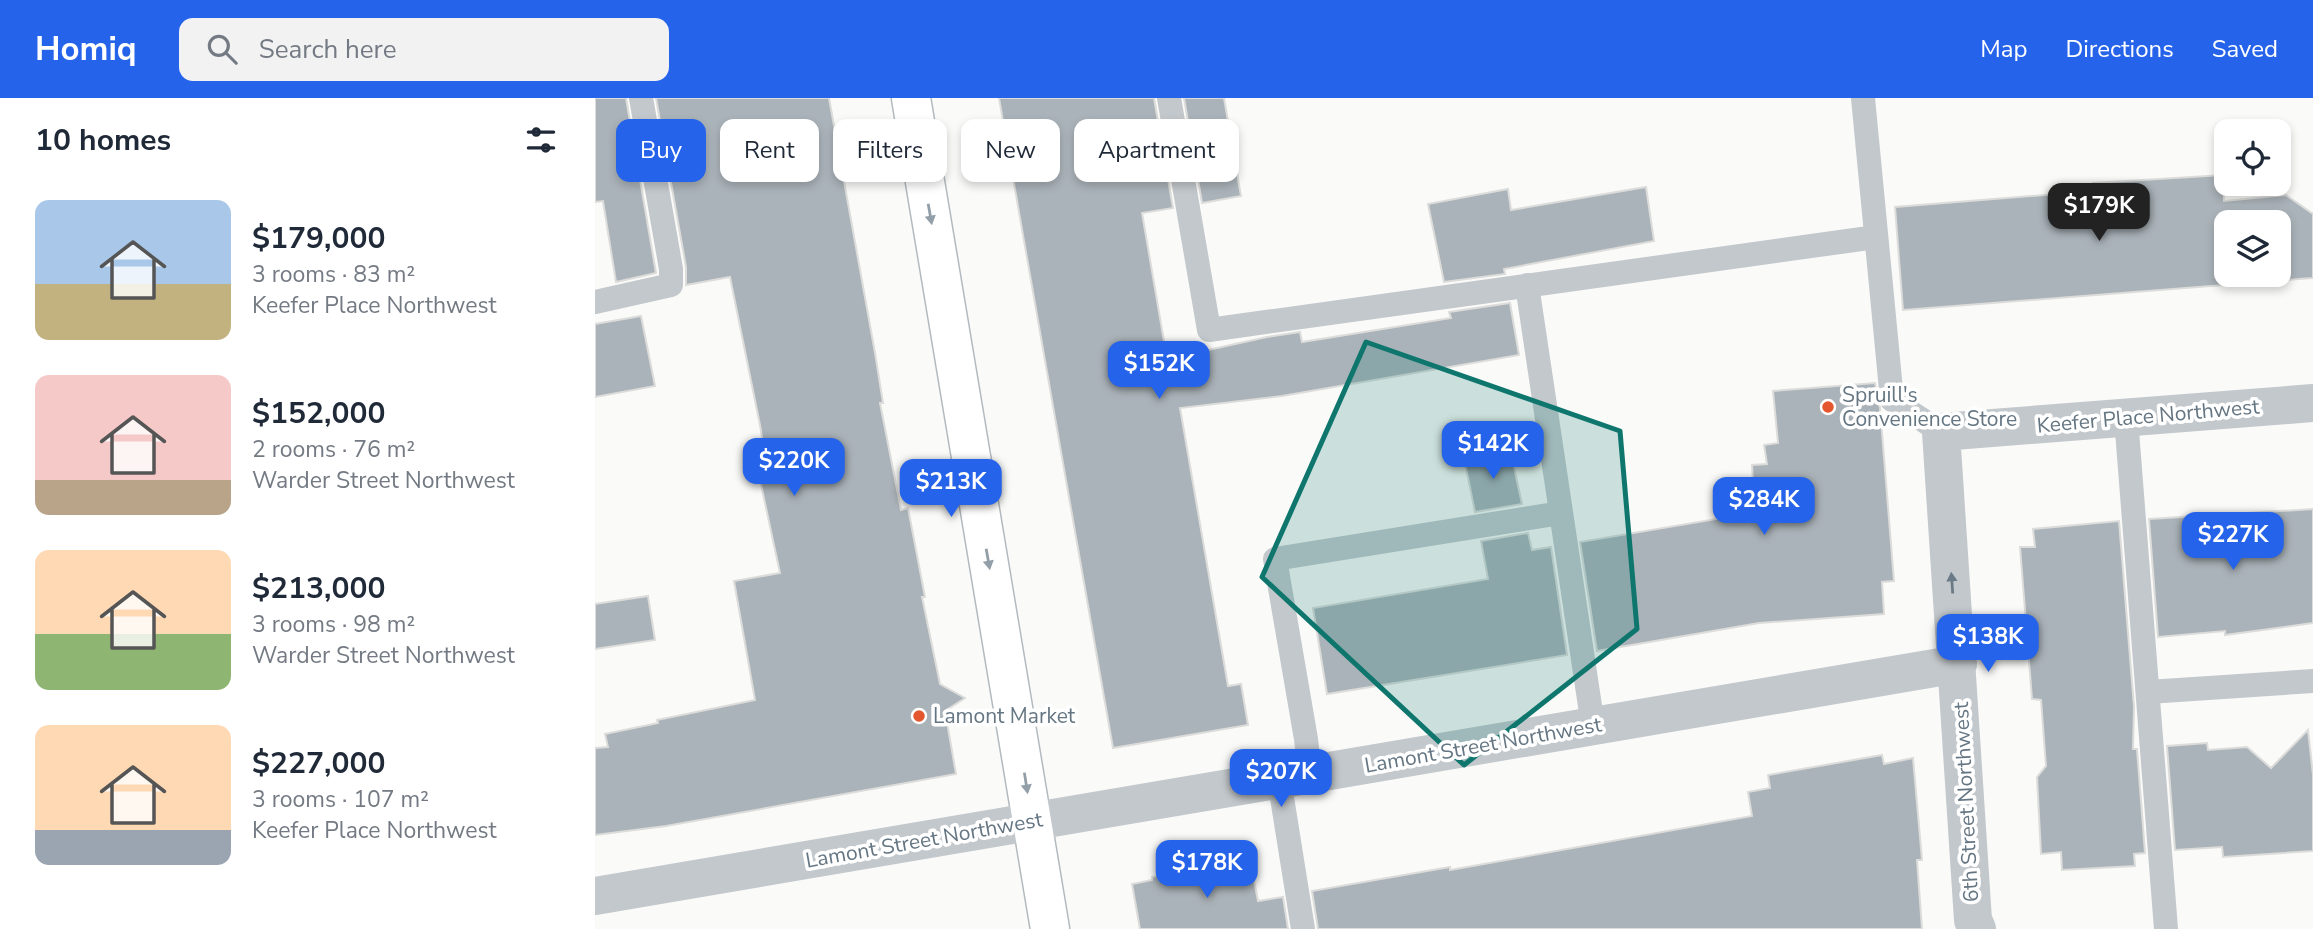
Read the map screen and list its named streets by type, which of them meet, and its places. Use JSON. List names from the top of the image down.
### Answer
{
  "streets": {
    "street": ["Keefer Place Northwest", "Lamont Street Northwest", "6th Street Northwest"]
  },
  "crossings": [
    ["Keefer Place Northwest", "6th Street Northwest"],
    ["Lamont Street Northwest", "6th Street Northwest"]
  ],
  "one_way": ["6th Street Northwest"],
  "places": ["Spruill's Convenience Store", "Lamont Market"],
  "page": {
    "header": "Homiq",
    "search": "Search here",
    "nav": ["Map", "Directions", "Saved"],
    "heading": "10 homes",
    "chip": [
      "Buy",
      "Rent",
      "Filters",
      "New",
      "Apartment"
    ],
    "list": [
      {
        "name": "$179,000",
        "note": "3 rooms · 83 m² · Keefer Place Northwest"
      },
      {
        "name": "$152,000",
        "note": "2 rooms · 76 m² · Warder Street Northwest"
      },
      {
        "name": "$213,000",
        "note": "3 rooms · 98 m² · Warder Street Northwest"
      },
      {
        "name": "$227,000",
        "note": "3 rooms · 107 m² · Keefer Place Northwest"
      }
    ],
    "price": [
      "$179K",
      "$152K",
      "$142K",
      "$220K",
      "$213K",
      "$284K",
      "$227K",
      "$138K",
      "$207K",
      "$178K"
    ]
  }
}
